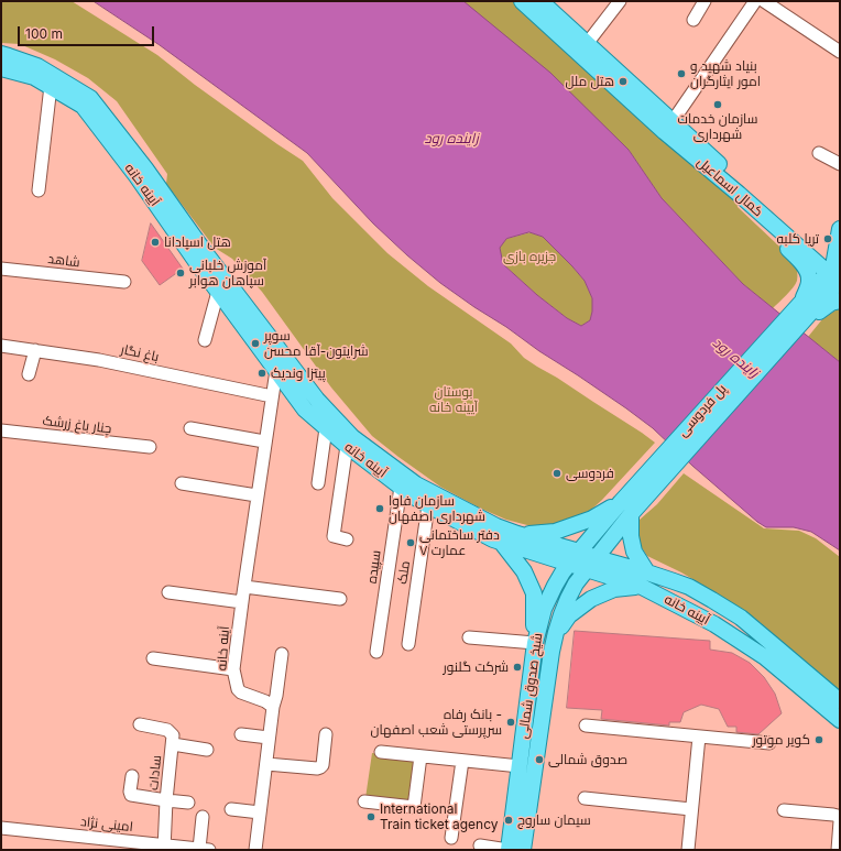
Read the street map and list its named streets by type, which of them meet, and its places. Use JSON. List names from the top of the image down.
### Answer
{
  "streets": {
    "main road": [
      "آیینه خانه",
      "کمال اسماعیل",
      "پل فردوسی",
      "شیخ صدوق شمالی"
    ],
    "street": [
      "شاهد",
      "باغ نگار",
      "چنار باغ زرشک",
      "سپیده",
      "ملک",
      "آینه خانه",
      "سادات",
      "امینی نژاد"
    ]
  },
  "crossings": [
    ["آیینه خانه", "پل فردوسی"],
    ["آیینه خانه", "سپیده"],
    ["آیینه خانه", "ملک"],
    ["آیینه خانه", "آینه خانه"],
    ["آیینه خانه", "شیخ صدوق شمالی"],
    ["کمال اسماعیل", "پل فردوسی"],
    ["باغ نگار", "آینه خانه"],
    ["پل فردوسی", "شیخ صدوق شمالی"],
    ["سادات", "امینی نژاد"]
  ],
  "water": ["زاینده رود"],
  "parks": ["جزیره بازی", "بوستان آیینه خانه"],
  "places": [
    "بنیاد شهید و امور ایثارگران",
    "هتل ملل",
    "سازمان خدمات شهرداری",
    "تریا کلبه",
    "هتل اسپادانا",
    "آموزش خلبانی سپاهان هوابر",
    "سوپر شرایتون-آقا محسن",
    "پیتزا وندیک",
    "فردوسی",
    "سازمان فاوا شهرداری اصفهان",
    "دفتر ساختمانی عمارت ۷",
    "شرکت گلنور",
    "بانک رفاه - سرپرستی شعب اصفهان",
    "کویر موتور",
    "صدوق شمالی",
    "International Train ticket agency",
    "سیمان ساروج"
  ],
  "scale_bar": "100 m"
}
